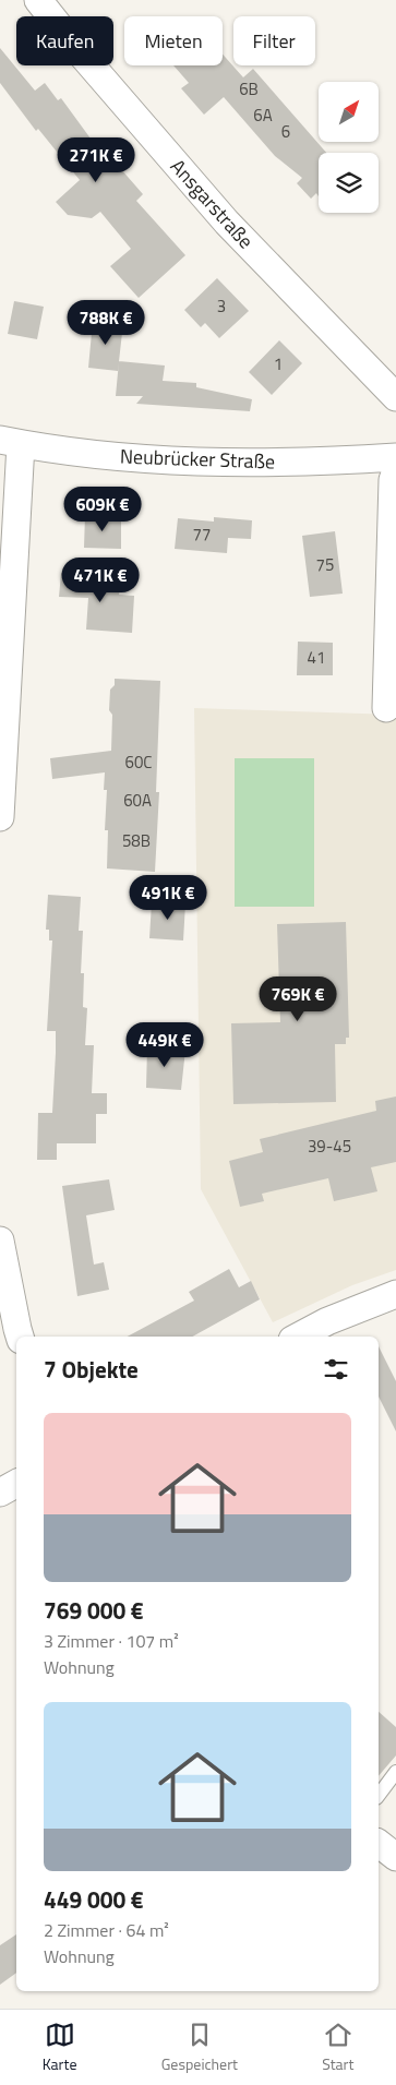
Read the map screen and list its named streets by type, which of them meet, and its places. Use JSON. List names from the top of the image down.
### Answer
{
  "streets": {
    "street": ["Ansgarstraße", "Neubrücker Straße"]
  },
  "house_numbers": [
    "6B",
    "6A",
    "6",
    "3",
    "1",
    "77",
    "75",
    "41",
    "60C",
    "60A",
    "58B",
    "39-45"
  ],
  "north": "top right",
  "page": {
    "chip": ["Kaufen", "Mieten", "Filter"],
    "price": [
      "271K €",
      "788K €",
      "609K €",
      "471K €",
      "491K €",
      "769K €",
      "449K €"
    ],
    "heading": "7 Objekte",
    "list": [
      {
        "name": "769 000 €",
        "note": "3 Zimmer · 107 m² · Wohnung"
      },
      {
        "name": "449 000 €",
        "note": "2 Zimmer · 64 m² · Wohnung"
      }
    ],
    "tabs": ["Karte", "Gespeichert", "Start"]
  }
}
